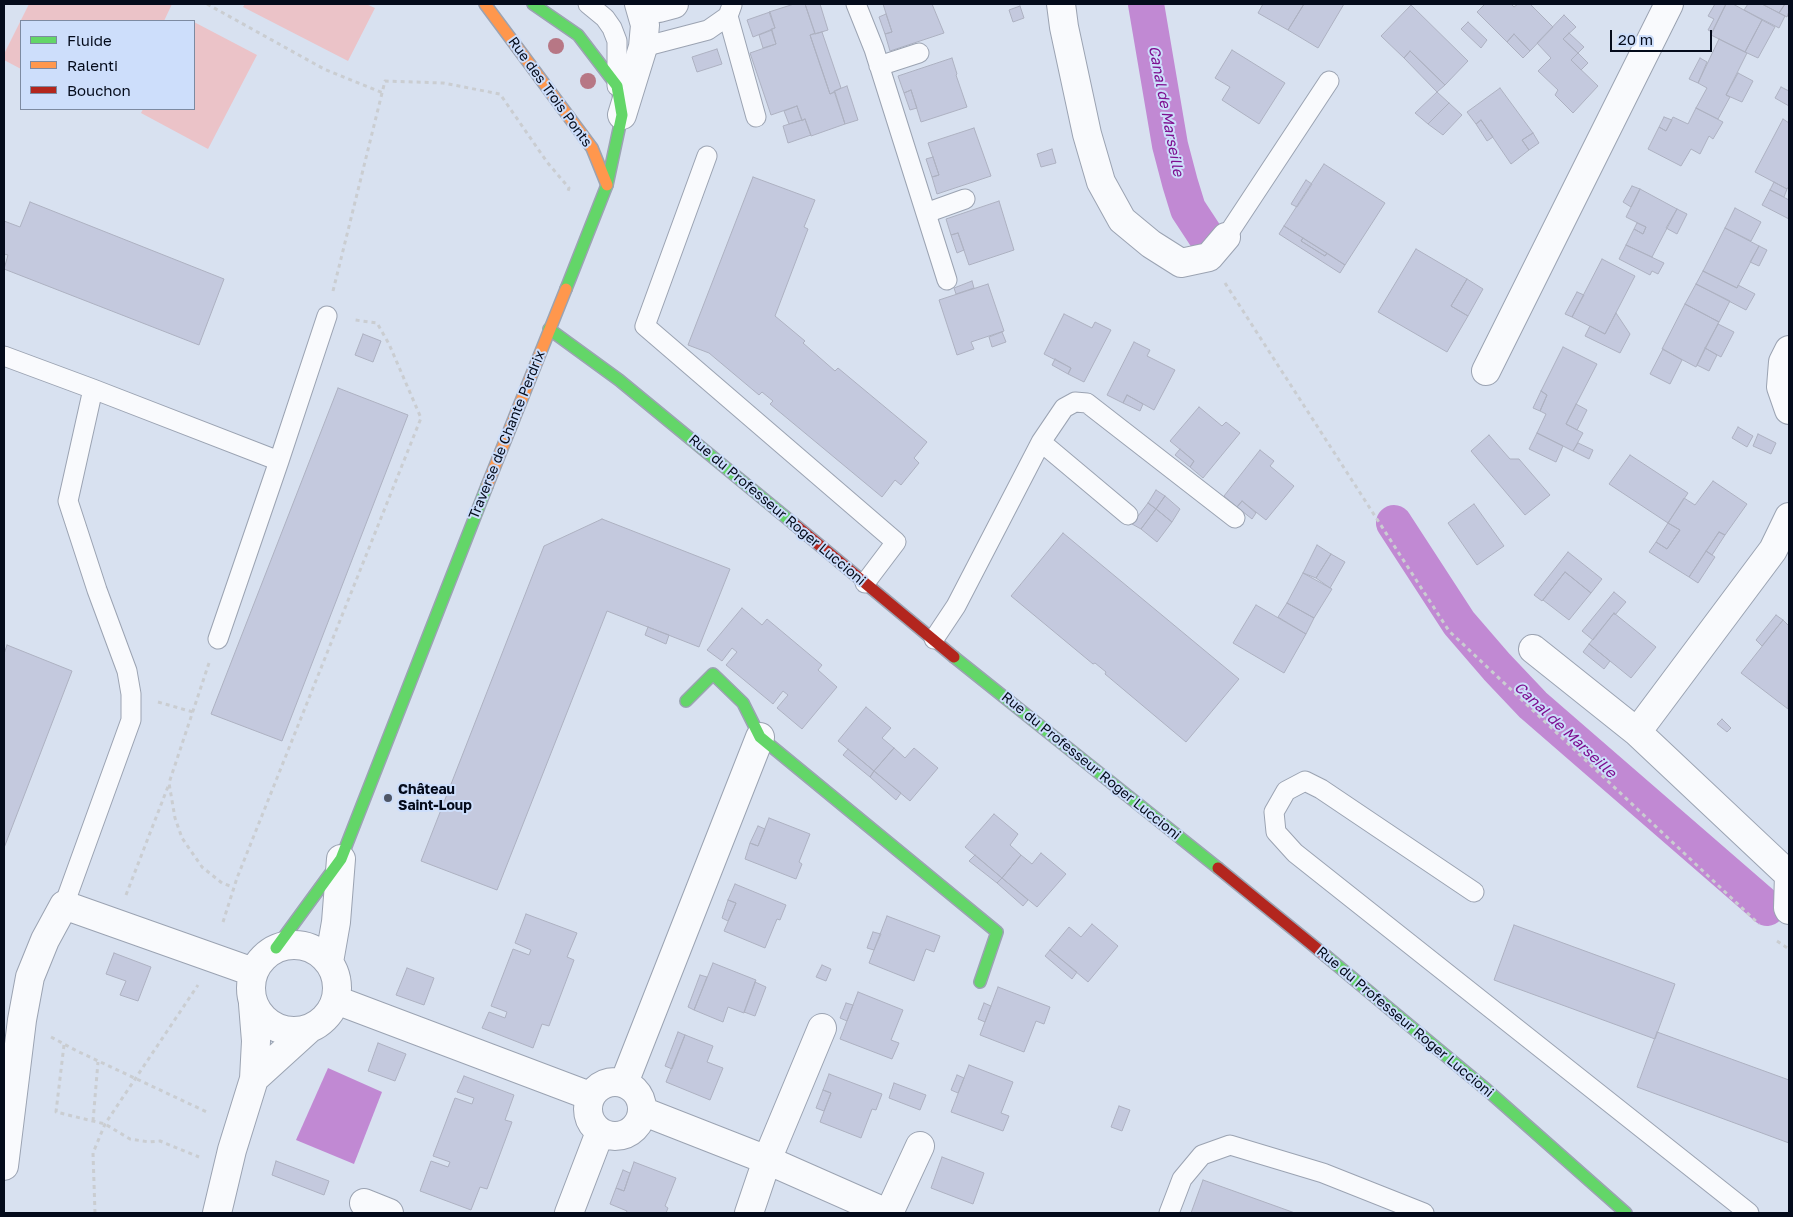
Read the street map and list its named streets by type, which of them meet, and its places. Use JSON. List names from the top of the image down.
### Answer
{
  "streets": {
    "street": ["Rue des Trois Ponts", "Traverse de Chante Perdrix", "Rue du Professeur Roger Luccioni"]
  },
  "crossings": [
    ["Rue des Trois Ponts", "Traverse de Chante Perdrix"],
    ["Traverse de Chante Perdrix", "Rue du Professeur Roger Luccioni"]
  ],
  "water": ["Canal de Marseille"],
  "places": ["Château Saint-Loup"],
  "legend": ["Fluide", "Ralenti", "Bouchon"],
  "scale_bar": "20 m"
}
